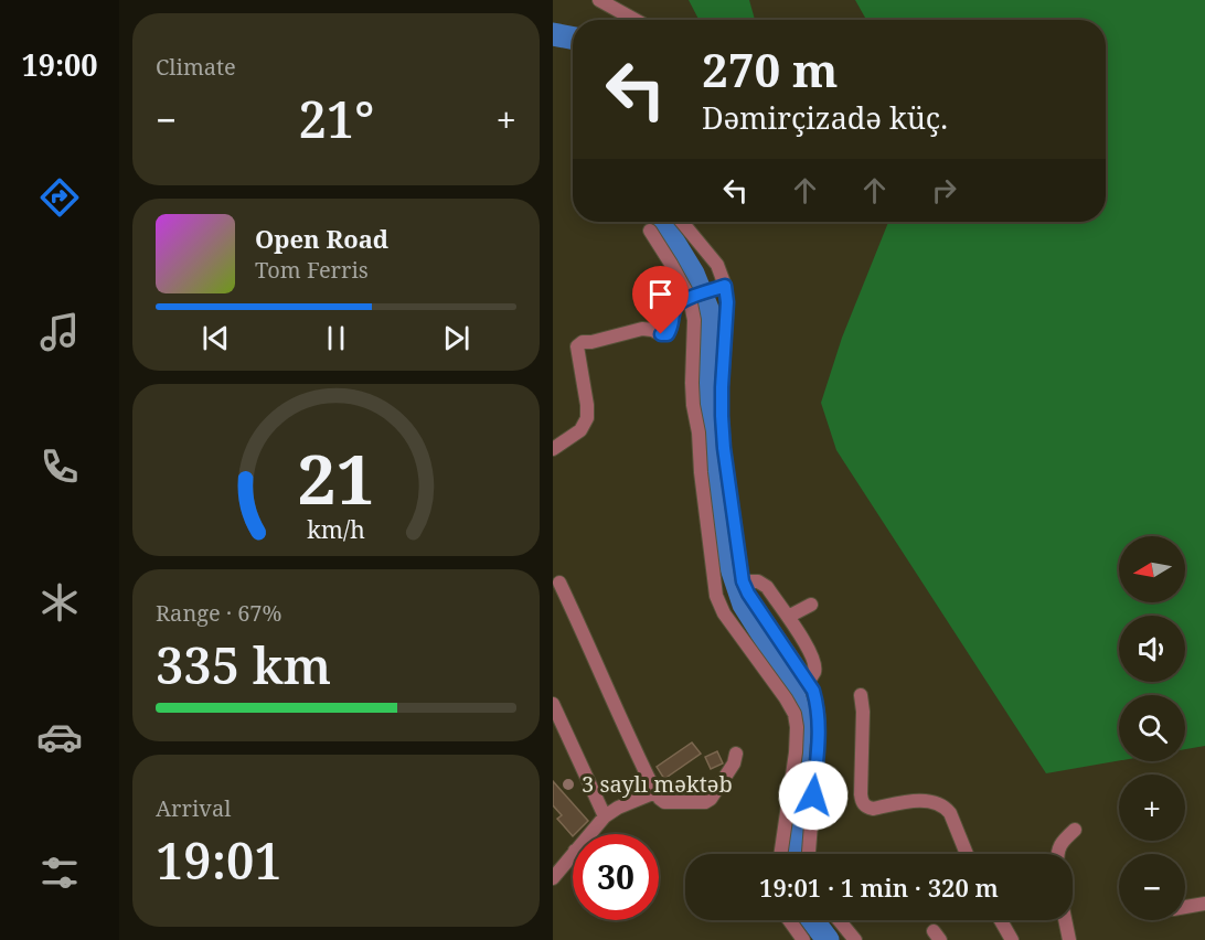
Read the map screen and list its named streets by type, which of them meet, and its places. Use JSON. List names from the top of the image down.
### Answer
{
  "places": ["3 saylı məktəb"],
  "north": "left",
  "page": {
    "tabs": "19:00",
    "tile": [
      "Climate",
      ["Range · 67%", "335 km"],
      ["Arrival", "19:01"]
    ],
    "turn": ["270 m", "Dəmirçizadə küç."],
    "heat": ["−", "21°", "+"],
    "song": ["Open Road", "Tom Ferris"],
    "map_buttons": ["+", "−"],
    "limit": "30",
    "trip": "19:01 · 1 min · 320 m",
    "gauge": ["21", "km/h"]
  }
}
